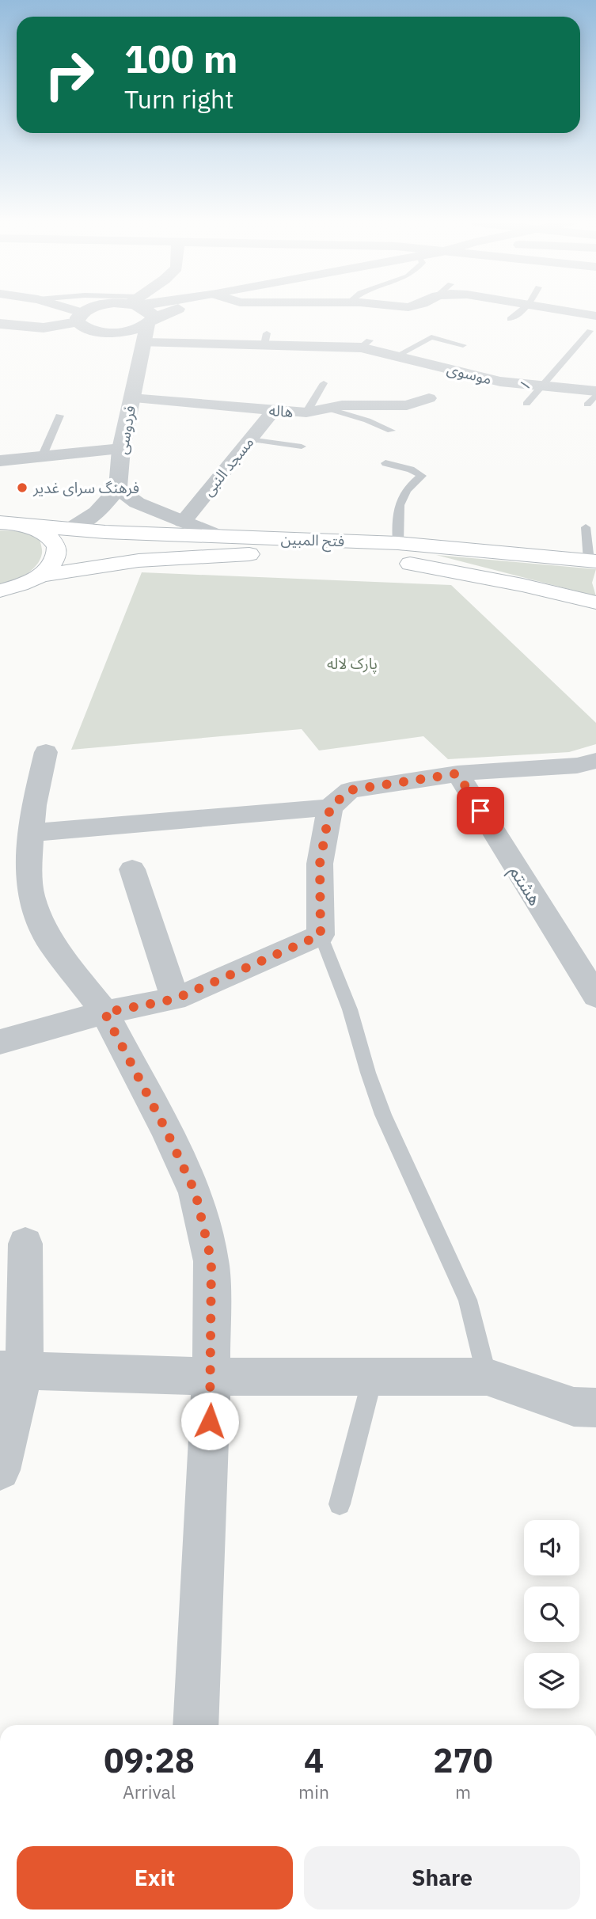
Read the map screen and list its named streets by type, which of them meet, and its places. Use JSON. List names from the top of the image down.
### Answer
{
  "streets": {
    "main road": ["فتح المبین"],
    "street": [
      "موسوی",
      "هاله",
      "فردوسی",
      "مسجد النبی",
      "هشتم"
    ],
    "lane": ["۱"]
  },
  "crossings": [
    ["موسوی", "۱"],
    ["موسوی", "فردوسی"],
    ["هاله", "فردوسی"],
    ["هاله", "مسجد النبی"]
  ],
  "parks": ["پارک لاله"],
  "places": ["فرهنگ سرای غدیر"],
  "page": {
    "turn": ["100 m", "Turn right"],
    "eta": [
      "09:28",
      "Arrival",
      "4",
      "min",
      "270",
      "m"
    ],
    "buttons": ["Exit", "Share"]
  }
}
